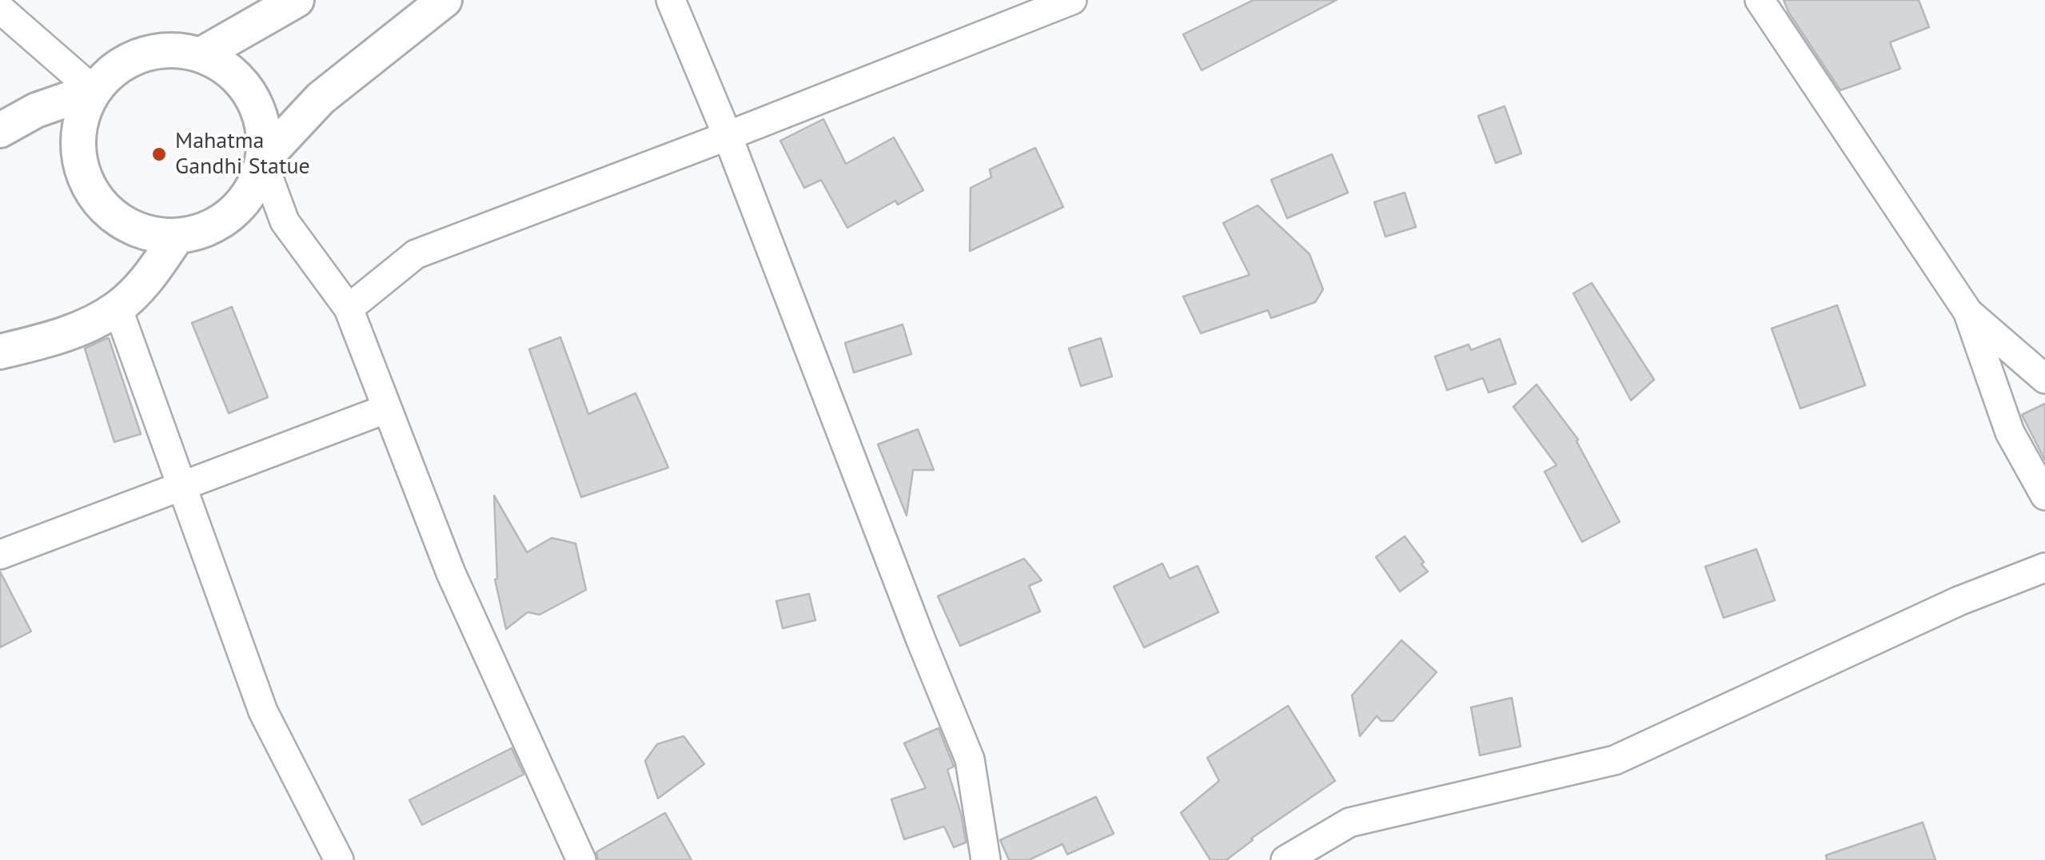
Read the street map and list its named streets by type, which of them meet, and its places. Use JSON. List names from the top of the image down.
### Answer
{
  "places": ["Mahatma Gandhi Statue"]
}
